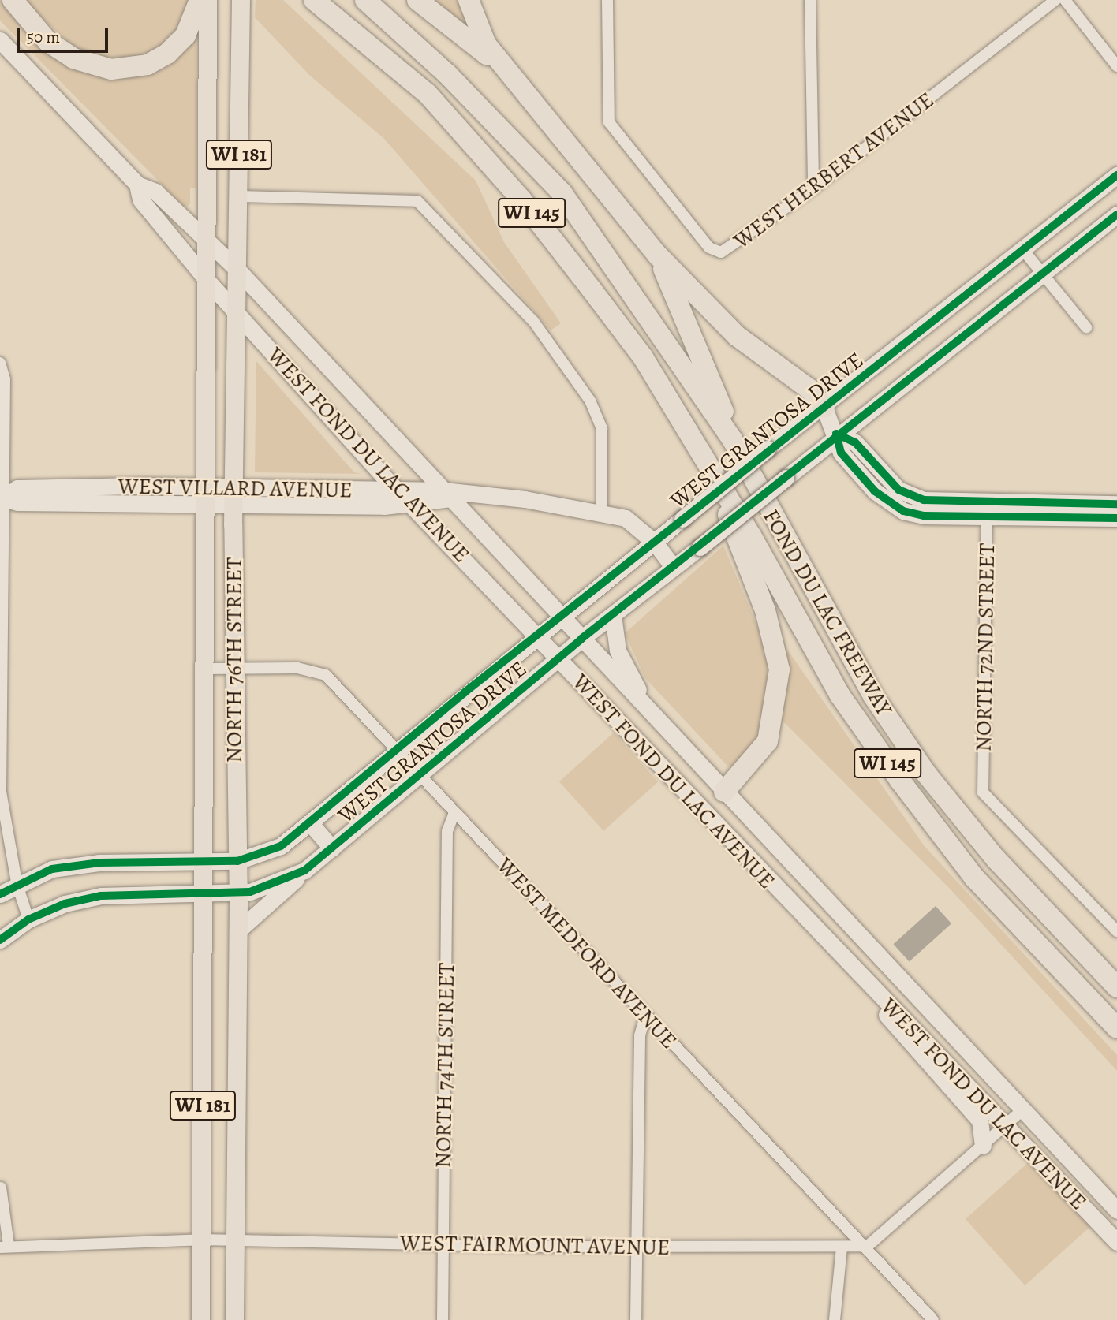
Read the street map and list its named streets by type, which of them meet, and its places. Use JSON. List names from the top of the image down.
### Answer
{
  "streets": {
    "highway": ["WI 145", "FOND DU LAC FREEWAY"],
    "main road": ["WI 181", "NORTH 76TH STREET"],
    "street": [
      "WEST HERBERT AVENUE",
      "WEST GRANTOSA DRIVE",
      "WEST FOND DU LAC AVENUE",
      "WEST VILLARD AVENUE",
      "NORTH 72ND STREET",
      "WEST MEDFORD AVENUE",
      "NORTH 74TH STREET",
      "WEST FAIRMOUNT AVENUE"
    ]
  },
  "crossings": [
    ["WEST GRANTOSA DRIVE", "WEST FOND DU LAC AVENUE"],
    ["WEST GRANTOSA DRIVE", "WEST VILLARD AVENUE"],
    ["WEST GRANTOSA DRIVE", "NORTH 76TH STREET"],
    ["WEST GRANTOSA DRIVE", "WEST MEDFORD AVENUE"],
    ["WEST FOND DU LAC AVENUE", "WEST VILLARD AVENUE"],
    ["WEST FOND DU LAC AVENUE", "NORTH 76TH STREET"],
    ["WEST VILLARD AVENUE", "NORTH 76TH STREET"],
    ["NORTH 76TH STREET", "WEST MEDFORD AVENUE"],
    ["NORTH 76TH STREET", "WEST FAIRMOUNT AVENUE"],
    ["WEST MEDFORD AVENUE", "NORTH 74TH STREET"],
    ["WEST MEDFORD AVENUE", "WEST FAIRMOUNT AVENUE"],
    ["NORTH 74TH STREET", "WEST FAIRMOUNT AVENUE"]
  ],
  "scale_bar": "50 m"
}
